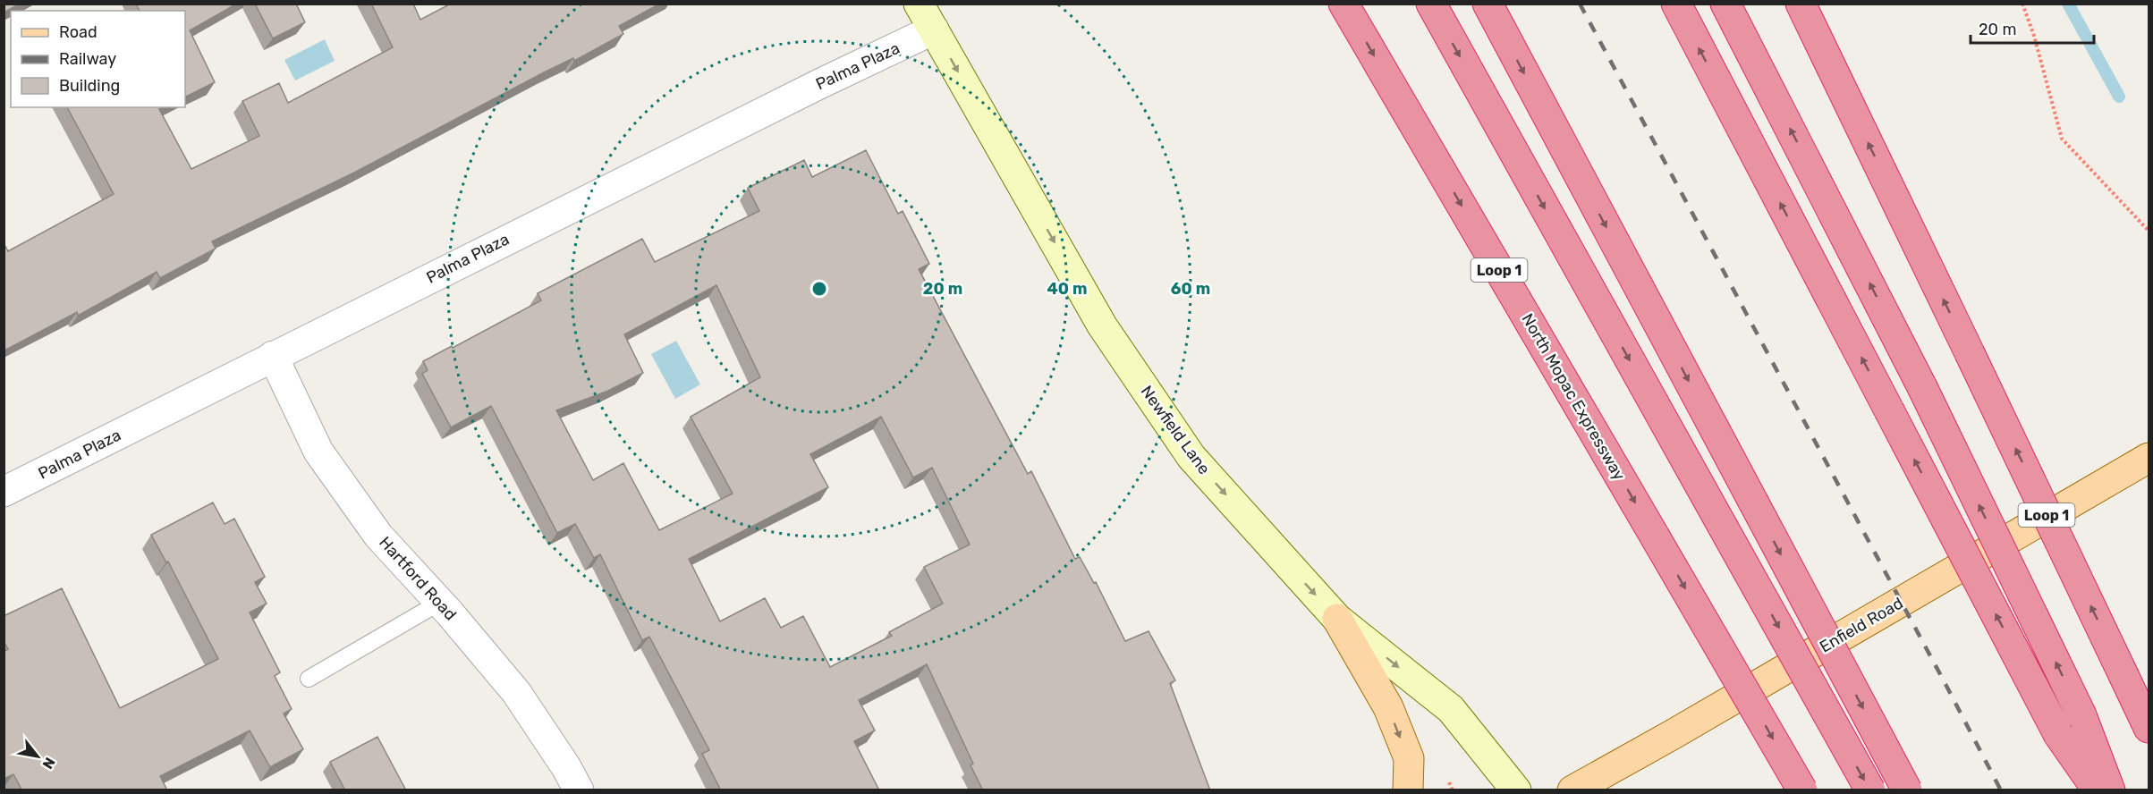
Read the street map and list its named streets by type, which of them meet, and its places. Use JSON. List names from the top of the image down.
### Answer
{
  "streets": {
    "highway": ["Loop 1", "North Mopac Expressway"],
    "main road": ["Newfield Lane", "Enfield Road"],
    "street": ["Palma Plaza", "Hartford Road"]
  },
  "crossings": [
    ["Palma Plaza", "Newfield Lane"],
    ["Palma Plaza", "Hartford Road"]
  ],
  "one_way": ["Newfield Lane"],
  "legend": ["Road", "Railway", "Building"],
  "scale_bar": "20 m",
  "north": "bottom right",
  "rings": ["20 m", "40 m", "60 m"]
}
